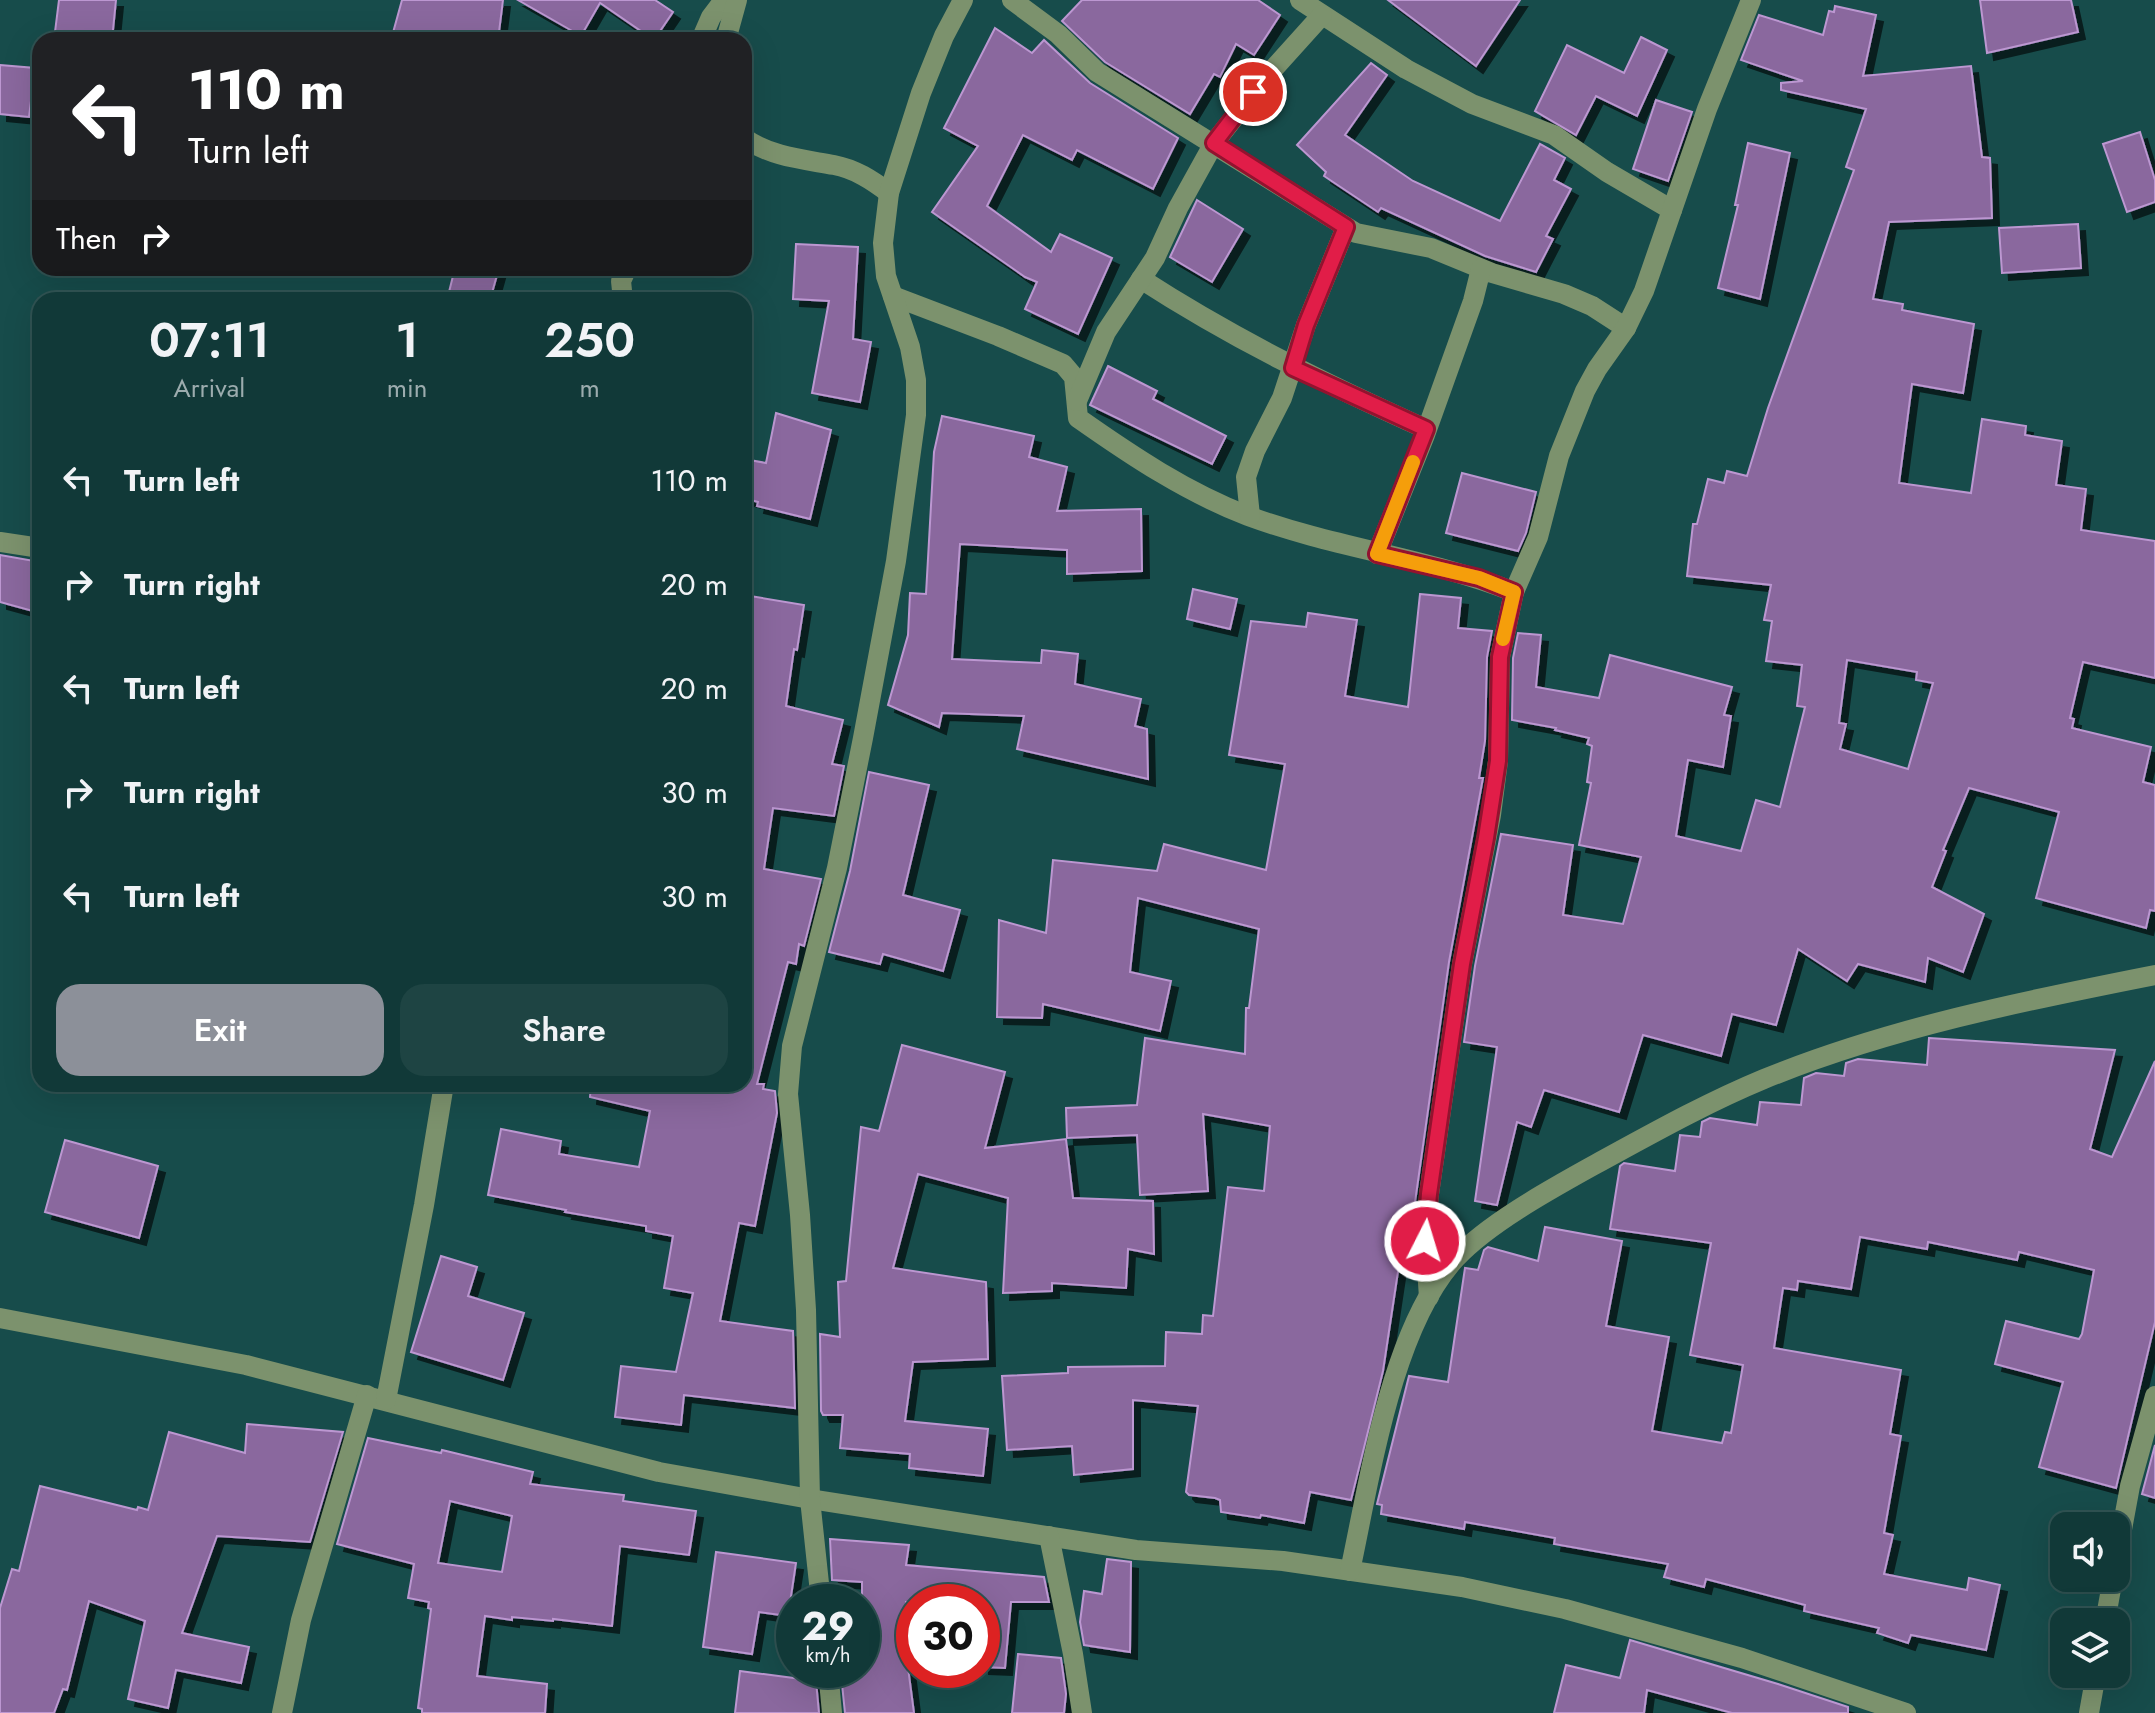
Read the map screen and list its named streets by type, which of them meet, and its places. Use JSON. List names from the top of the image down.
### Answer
{
  "page": {
    "turn": ["110 m", "Turn left"],
    "then": "Then",
    "eta": [
      "07:11",
      "Arrival",
      "1",
      "min",
      "250",
      "m"
    ],
    "list": [
      {
        "name": "Turn left",
        "value": "110 m"
      },
      {
        "name": "Turn right",
        "value": "20 m"
      },
      {
        "name": "Turn left",
        "value": "20 m"
      },
      {
        "name": "Turn right",
        "value": "30 m"
      },
      {
        "name": "Turn left",
        "value": "30 m"
      }
    ],
    "buttons": ["Exit", "Share"],
    "speed": "29 km/h",
    "limit": "30"
  }
}
